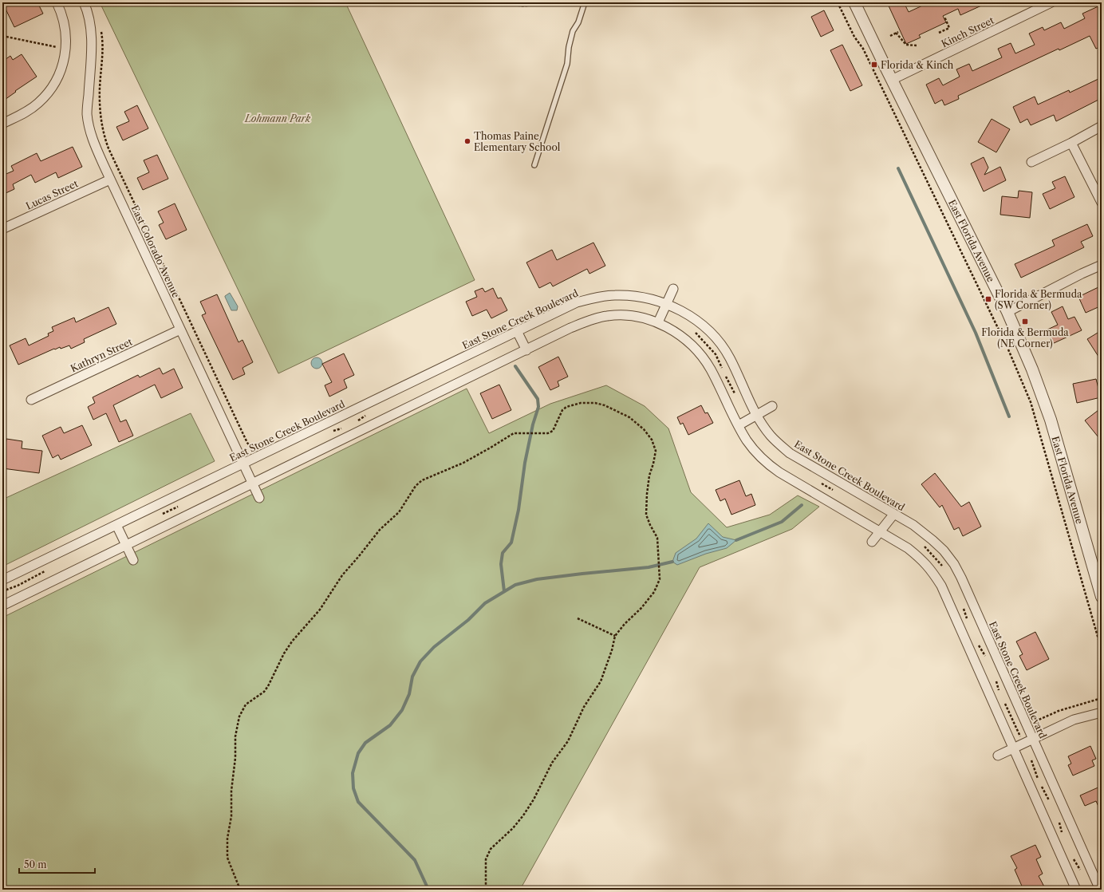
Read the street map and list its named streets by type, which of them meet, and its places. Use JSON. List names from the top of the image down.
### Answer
{
  "streets": {
    "street": [
      "Kinch Street",
      "Lucas Street",
      "East Florida Avenue",
      "East Colorado Avenue",
      "East Stone Creek Boulevard",
      "Kathryn Street"
    ]
  },
  "crossings": [
    ["Kinch Street", "East Florida Avenue"],
    ["Lucas Street", "East Colorado Avenue"],
    ["East Colorado Avenue", "East Stone Creek Boulevard"],
    ["East Colorado Avenue", "Kathryn Street"]
  ],
  "parks": ["Lohmann Park"],
  "places": {
    "transit": ["Florida & Kinch", "Florida & Bermuda (SW Corner)", "Florida & Bermuda (NE Corner)"],
    "other": ["Thomas Paine Elementary School"]
  },
  "scale_bar": "50 m"
}
